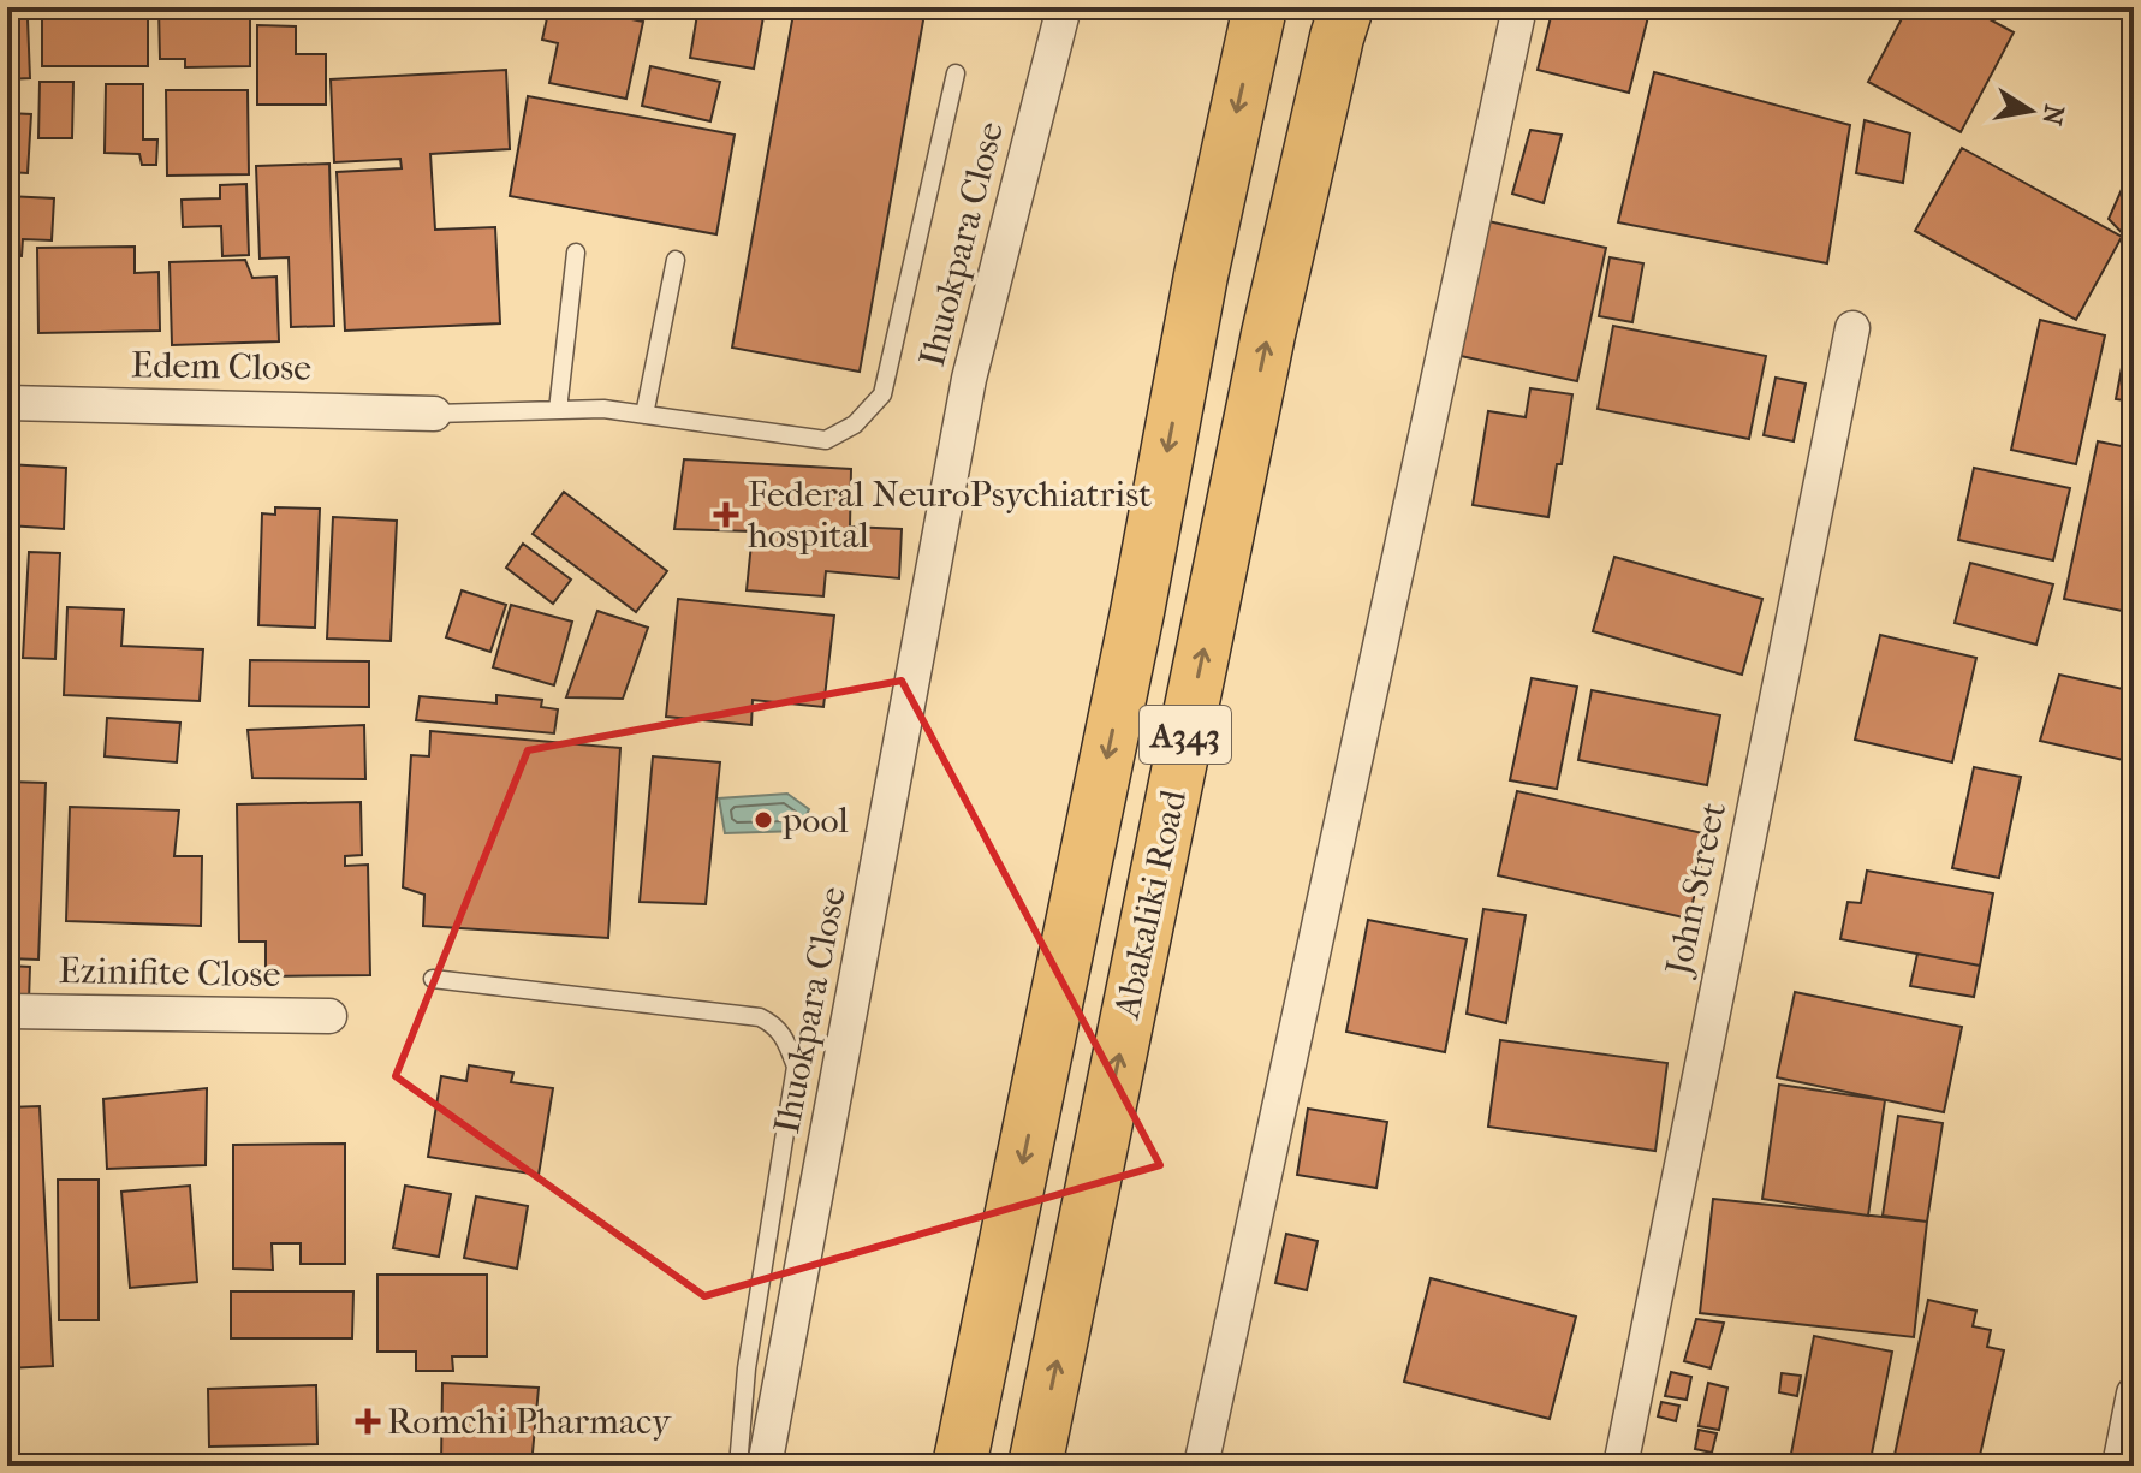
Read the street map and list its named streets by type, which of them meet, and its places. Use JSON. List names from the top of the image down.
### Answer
{
  "streets": {
    "highway": ["A343", "Abakaliki Road"],
    "street": [
      "Ihuokpara Close",
      "Edem Close",
      "John Street",
      "Ezinifite Close"
    ]
  },
  "places": {
    "health": ["Federal NeuroPsychiatrist hospital", "Romchi Pharmacy"],
    "other": ["pool"]
  },
  "north": "right"
}
